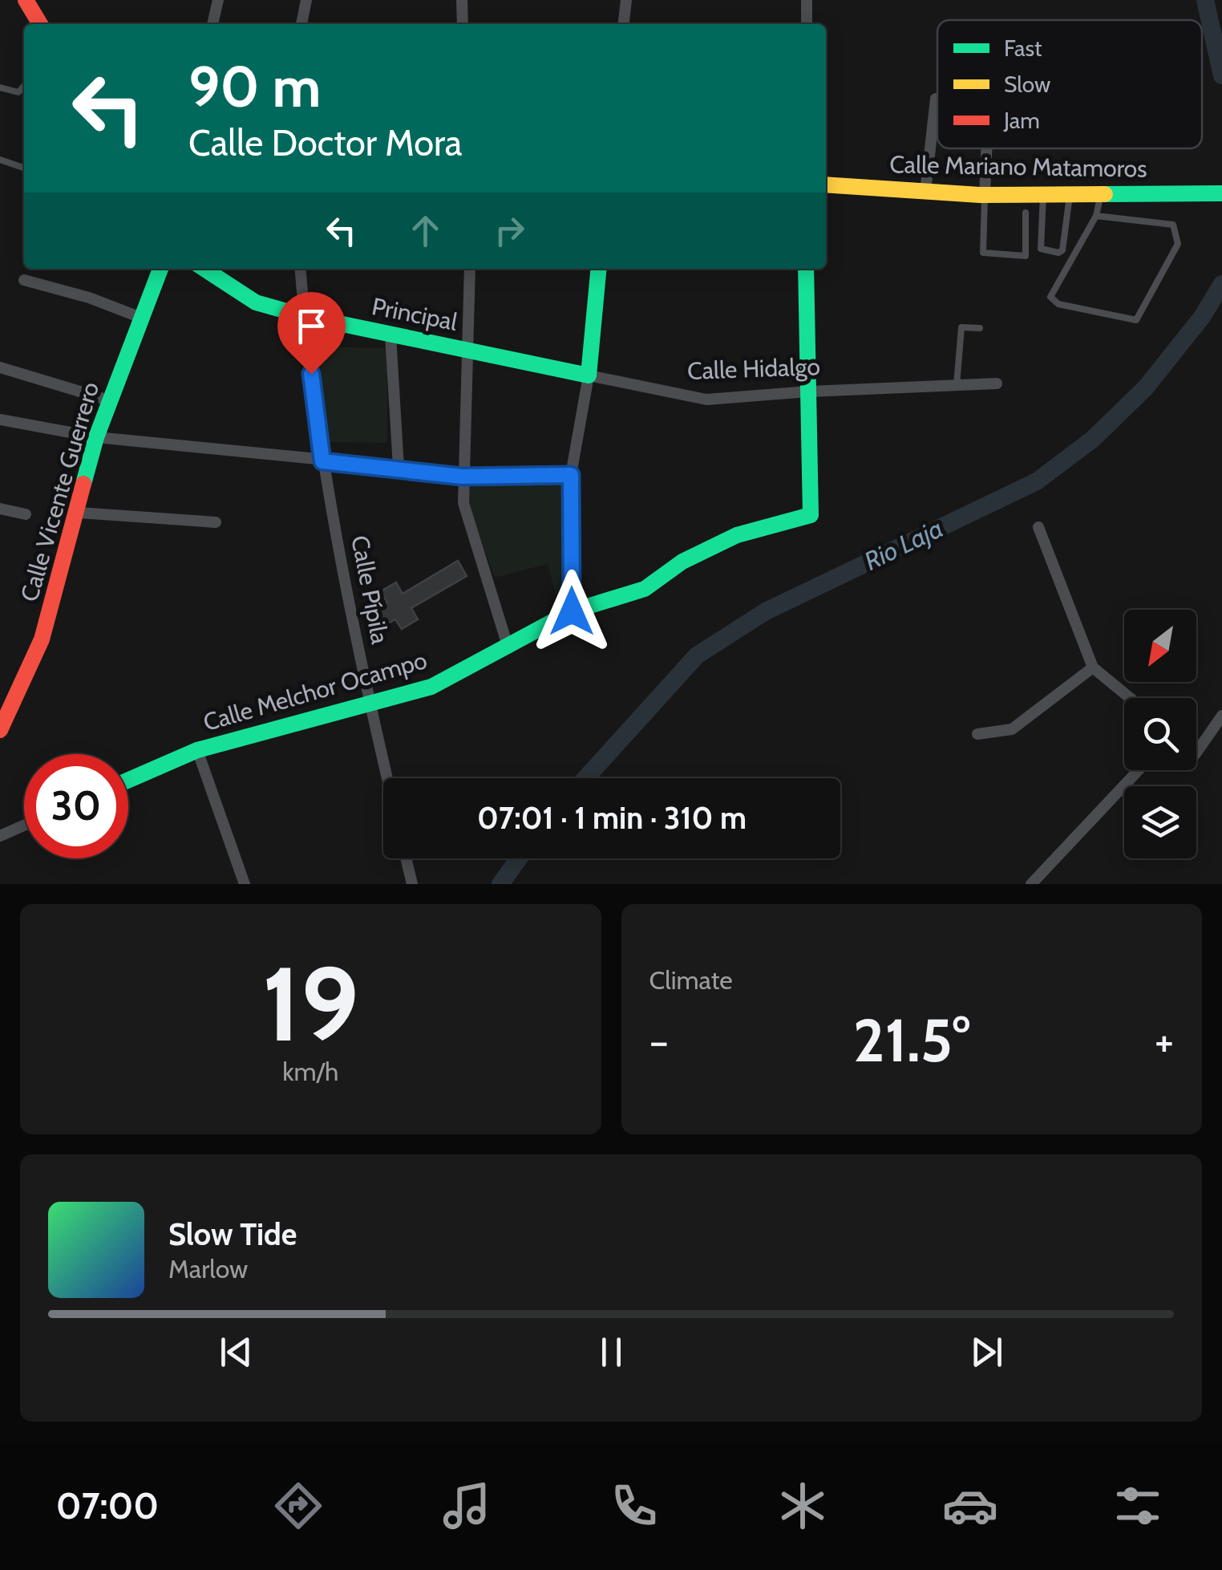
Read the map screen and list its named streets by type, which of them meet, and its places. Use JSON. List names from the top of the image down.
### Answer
{
  "streets": {
    "street": [
      "Calle Mariano Matamoros",
      "Principal",
      "Calle Hidalgo",
      "Calle Vicente Guerrero",
      "Calle Pípila",
      "Calle Melchor Ocampo"
    ]
  },
  "crossings": [
    ["Principal", "Calle Hidalgo"],
    ["Principal", "Calle Pípila"],
    ["Calle Hidalgo", "Calle Melchor Ocampo"],
    ["Calle Pípila", "Calle Melchor Ocampo"]
  ],
  "water": ["Rio Laja"],
  "legend": ["Fast", "Slow", "Jam"],
  "north": "bottom left",
  "page": {
    "turn": ["90 m", "Calle Doctor Mora"],
    "limit": "30",
    "trip": "07:01 · 1 min · 310 m",
    "tile": [
      ["19", "km/h"],
      "Climate"
    ],
    "heat": ["−", "21.5°", "+"],
    "song": ["Slow Tide", "Marlow"],
    "tabs": "07:00"
  }
}
